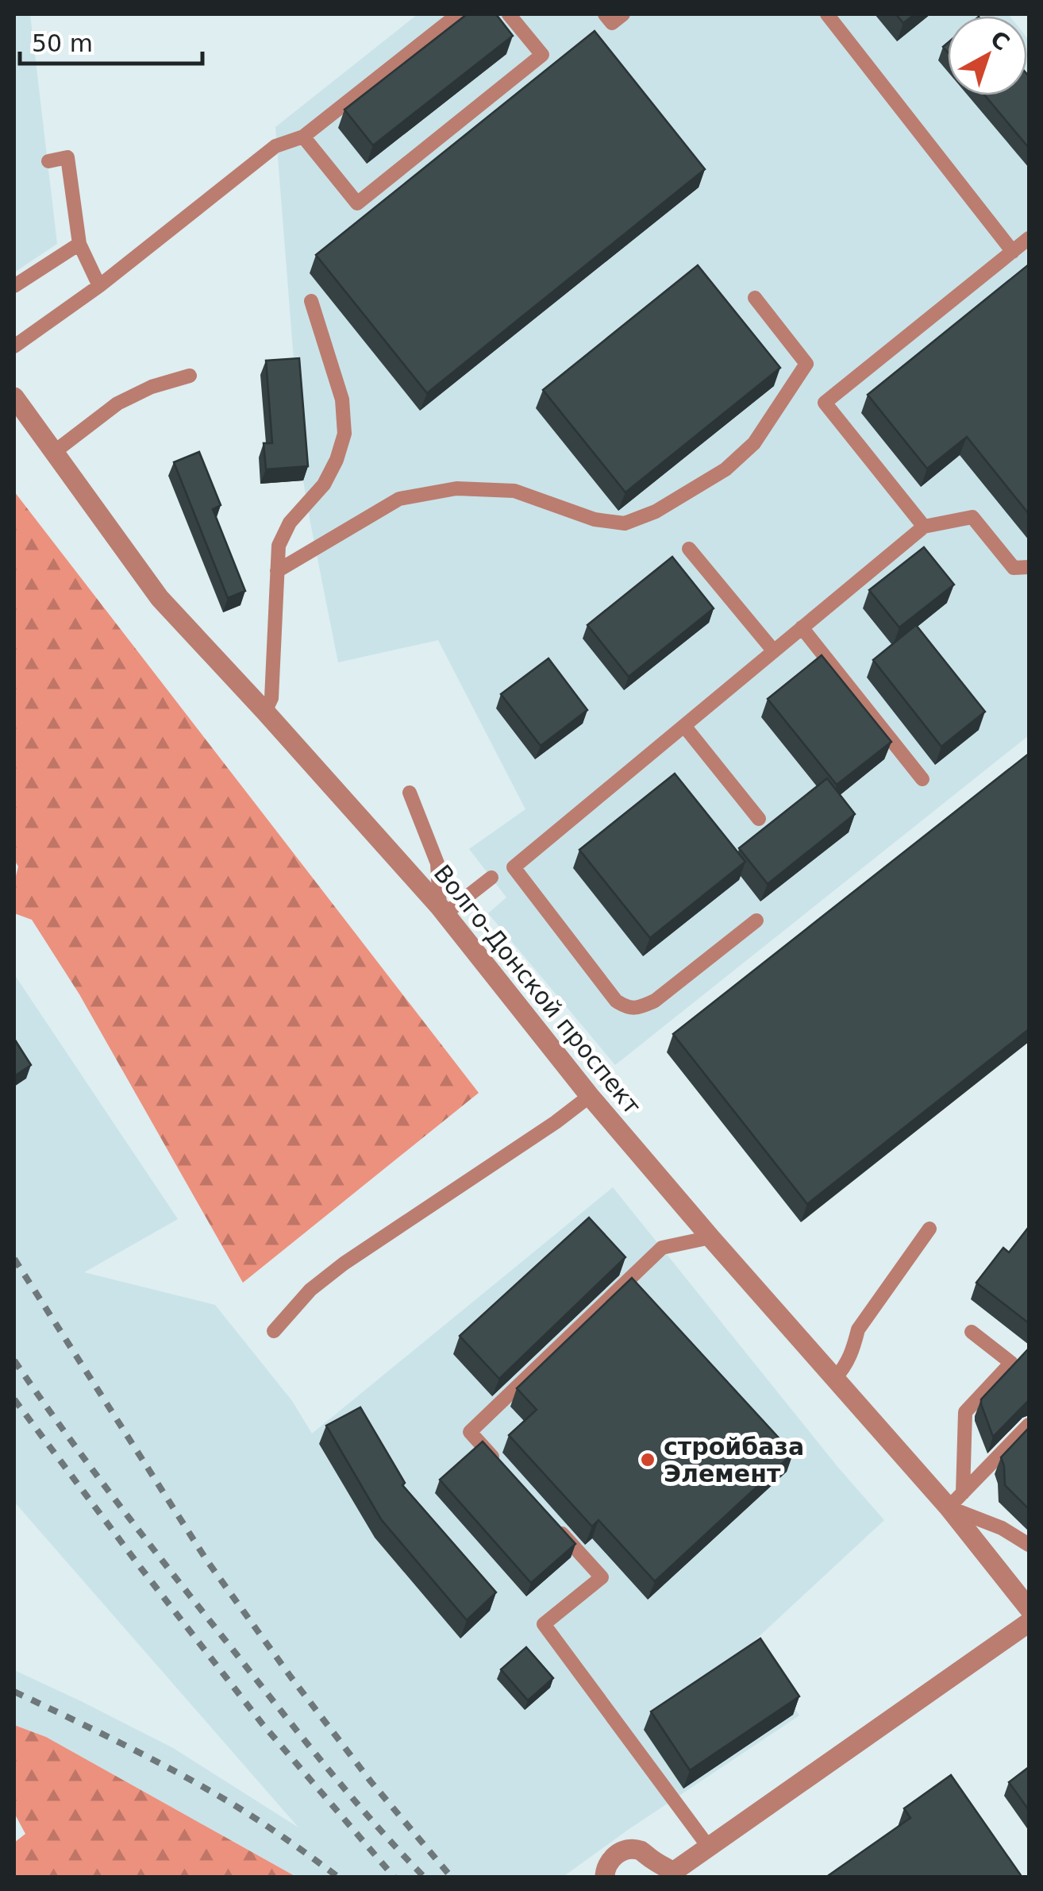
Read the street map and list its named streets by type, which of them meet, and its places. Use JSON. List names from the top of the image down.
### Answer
{
  "streets": {
    "street": ["Волго-Донской проспект"]
  },
  "places": ["стройбаза Элемент"],
  "scale_bar": "50 m",
  "north": "top right"
}
